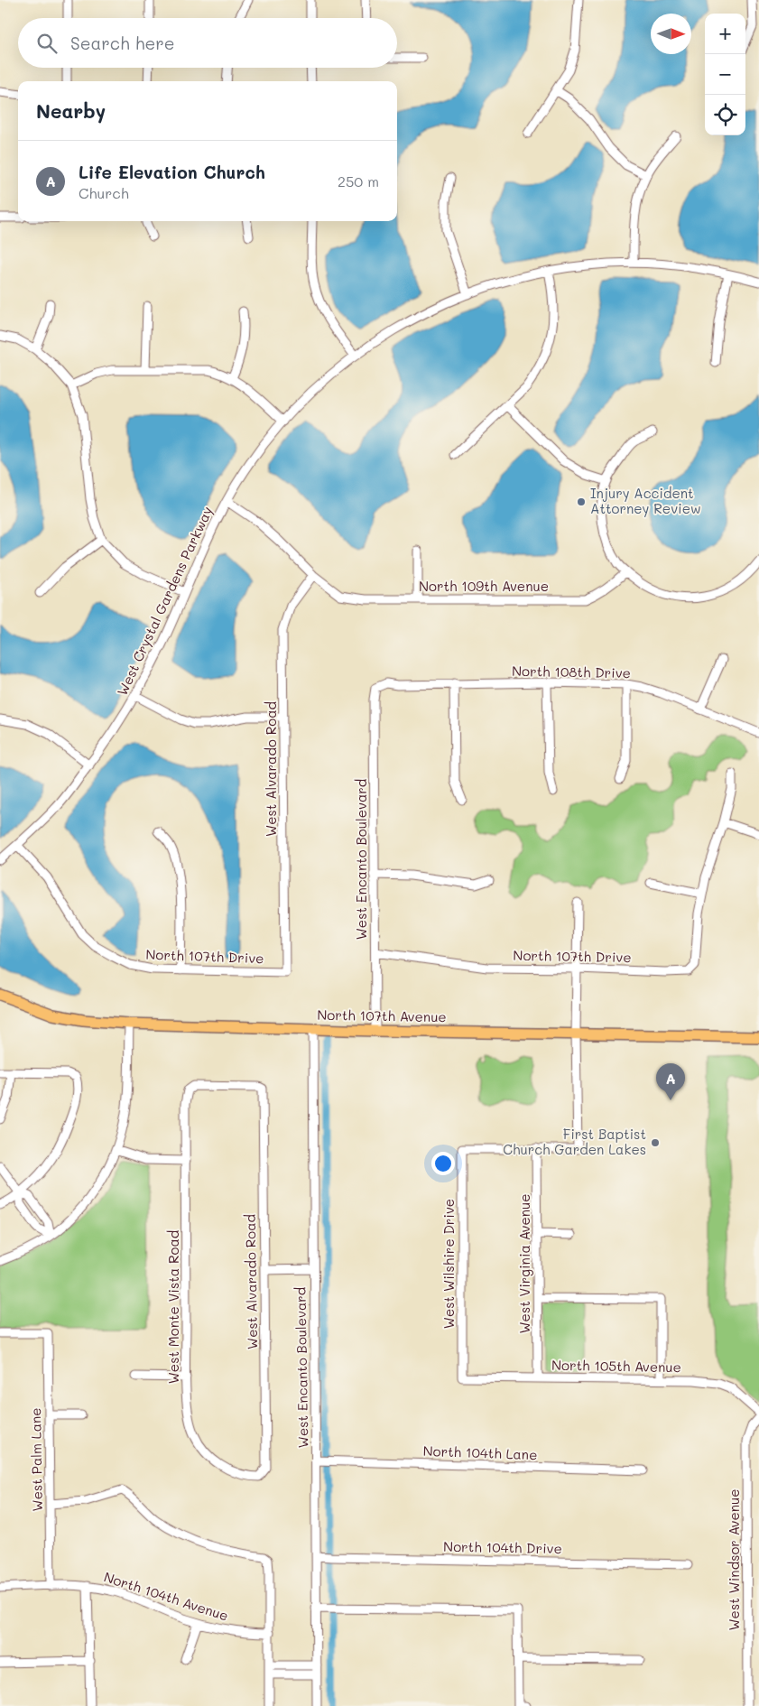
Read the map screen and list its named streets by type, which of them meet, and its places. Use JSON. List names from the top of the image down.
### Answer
{
  "streets": {
    "main road": ["North 107th Avenue"],
    "street": [
      "North 109th Avenue",
      "West Crystal Gardens Parkway",
      "North 108th Drive",
      "West Alvarado Road",
      "West Encanto Boulevard",
      "North 107th Drive",
      "West Wilshire Drive",
      "West Virginia Avenue",
      "West Monte Vista Road",
      "North 105th Avenue",
      "North 104th Lane",
      "West Palm Lane",
      "North 104th Drive",
      "West Windsor Avenue",
      "North 104th Avenue"
    ]
  },
  "crossings": [
    ["North 109th Avenue", "West Crystal Gardens Parkway"],
    ["North 109th Avenue", "West Alvarado Road"],
    ["West Crystal Gardens Parkway", "North 107th Drive"],
    ["North 108th Drive", "West Encanto Boulevard"],
    ["West Alvarado Road", "North 107th Drive"],
    ["West Alvarado Road", "West Monte Vista Road"],
    ["West Encanto Boulevard", "North 107th Drive"],
    ["West Encanto Boulevard", "North 107th Avenue"],
    ["West Encanto Boulevard", "North 104th Lane"],
    ["West Encanto Boulevard", "North 104th Drive"],
    ["West Wilshire Drive", "West Virginia Avenue"],
    ["West Wilshire Drive", "North 105th Avenue"],
    ["West Virginia Avenue", "North 105th Avenue"],
    ["West Palm Lane", "North 104th Avenue"]
  ],
  "places": ["Injury Accident Attorney Review", "First Baptist Church Garden Lakes"],
  "north": "right",
  "page": {
    "map_buttons": ["+", "−"],
    "search": "Search here",
    "heading": "Nearby",
    "list": [
      {
        "mark": "A",
        "name": "Life Elevation Church",
        "note": "Church",
        "value": "250 m"
      }
    ],
    "pins": "A"
  }
}
